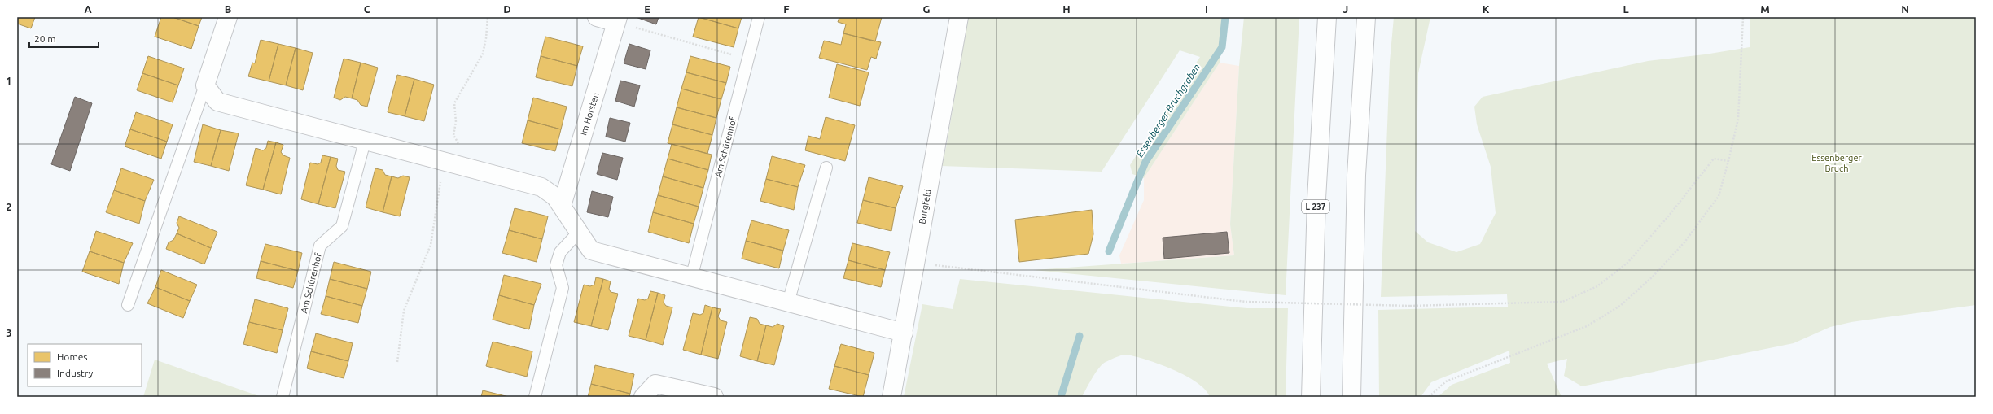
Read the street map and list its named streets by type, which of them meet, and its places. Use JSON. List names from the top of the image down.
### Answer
{
  "streets": {
    "main road": ["Im Horsten", "Burgfeld", "L 237"],
    "lane": ["Am Schürenhof"]
  },
  "water": ["Essenberger Bruchgraben"],
  "parks": ["Essenberger Bruch"],
  "legend": ["Homes", "Industry"],
  "scale_bar": "20 m",
  "grid": {
    "columns": [
      "A",
      "B",
      "C",
      "D",
      "E",
      "F",
      "G",
      "H",
      "I",
      "J",
      "K",
      "L",
      "M",
      "N"
    ],
    "rows": ["1", "2", "3"]
  }
}
